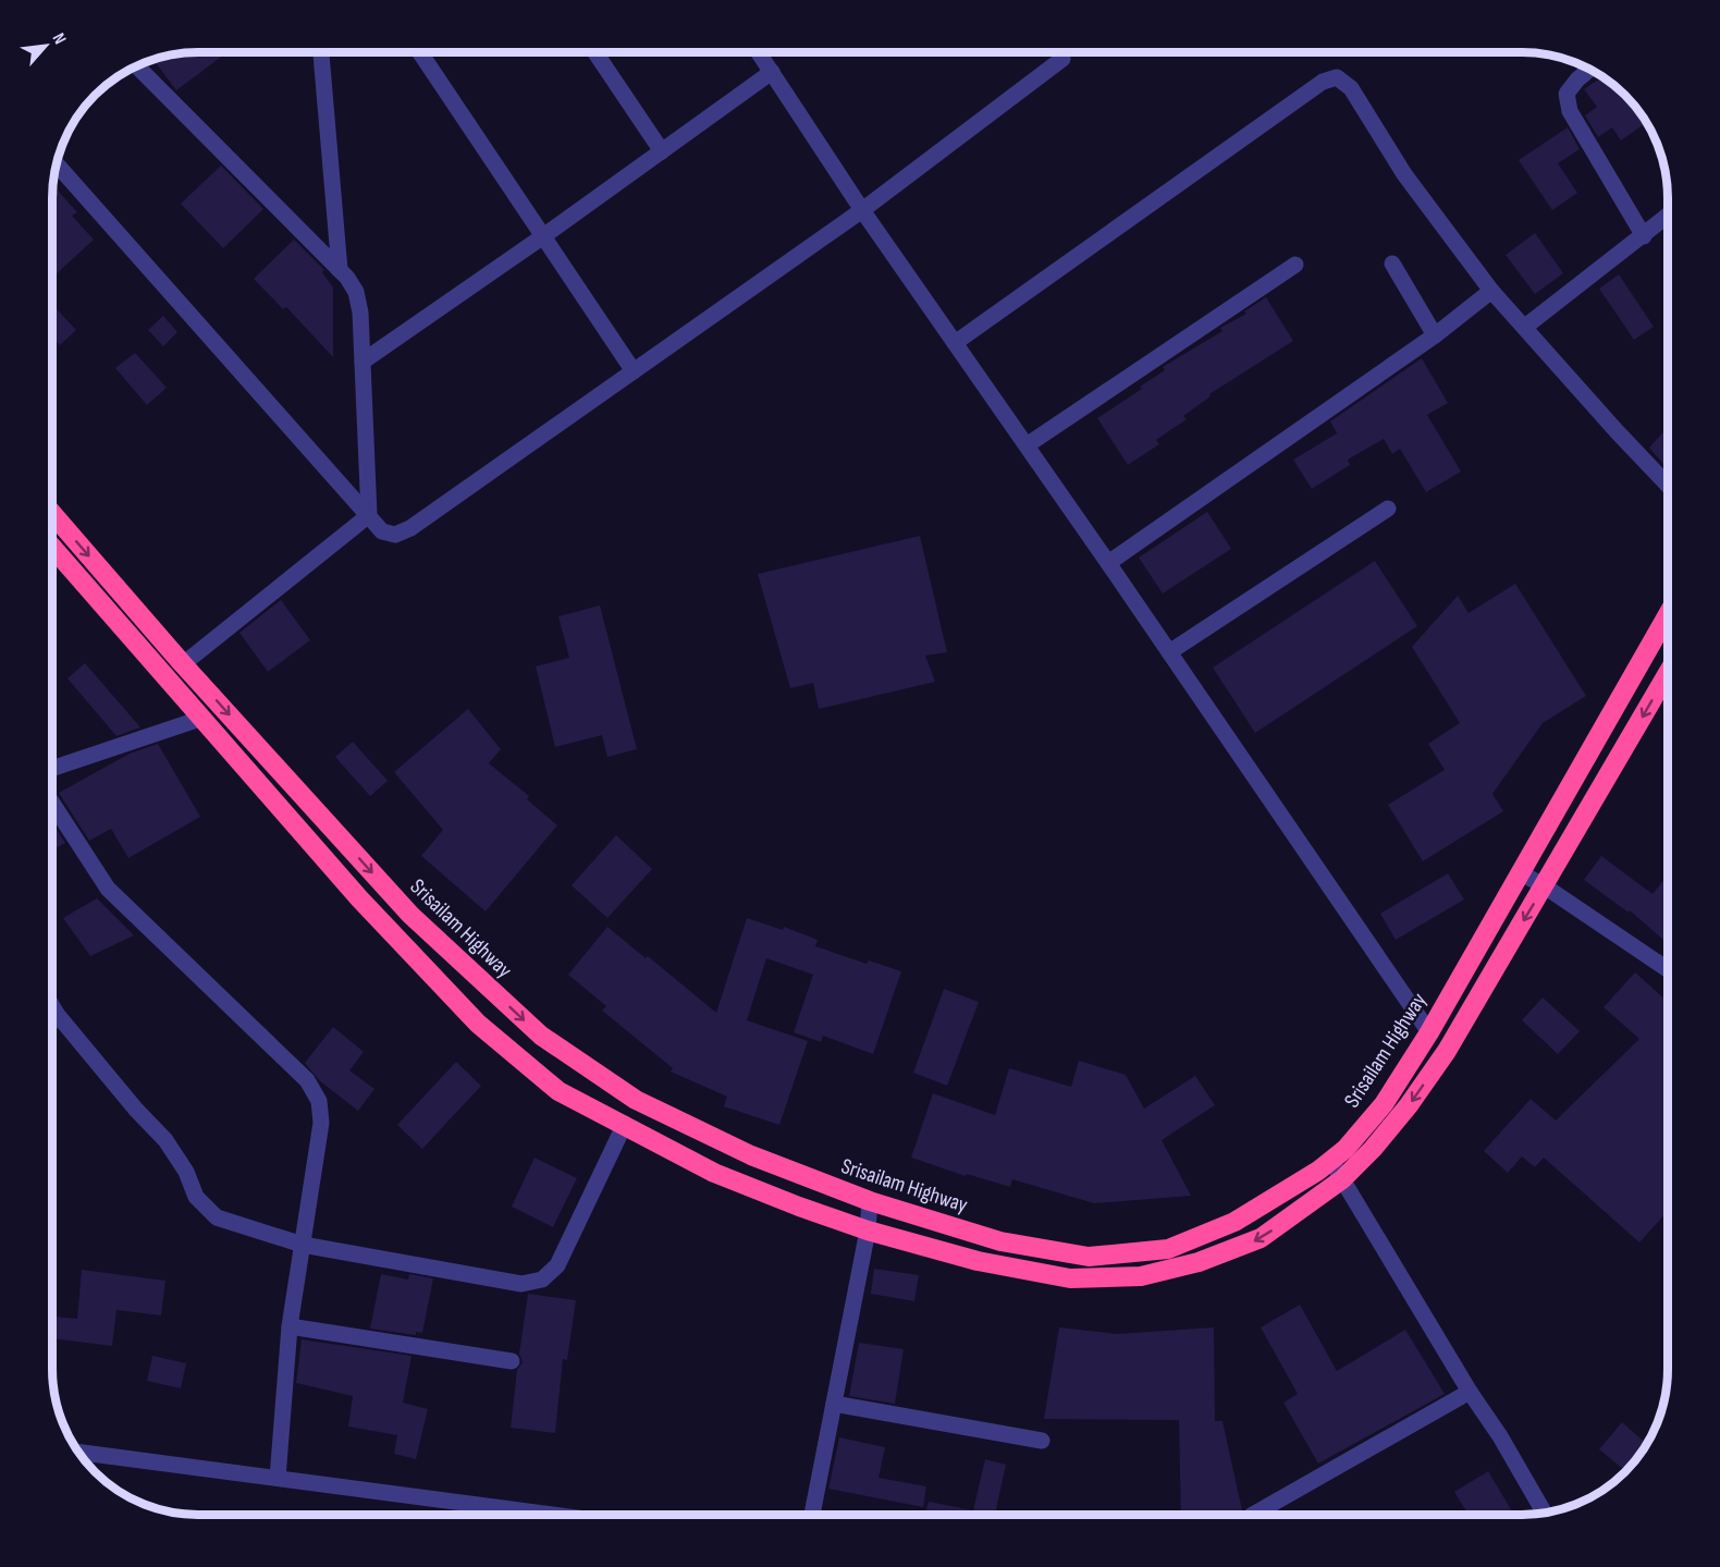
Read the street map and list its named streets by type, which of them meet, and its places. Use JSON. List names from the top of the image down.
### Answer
{
  "streets": {
    "highway": ["Srisailam Highway"]
  },
  "north": "top right"
}
